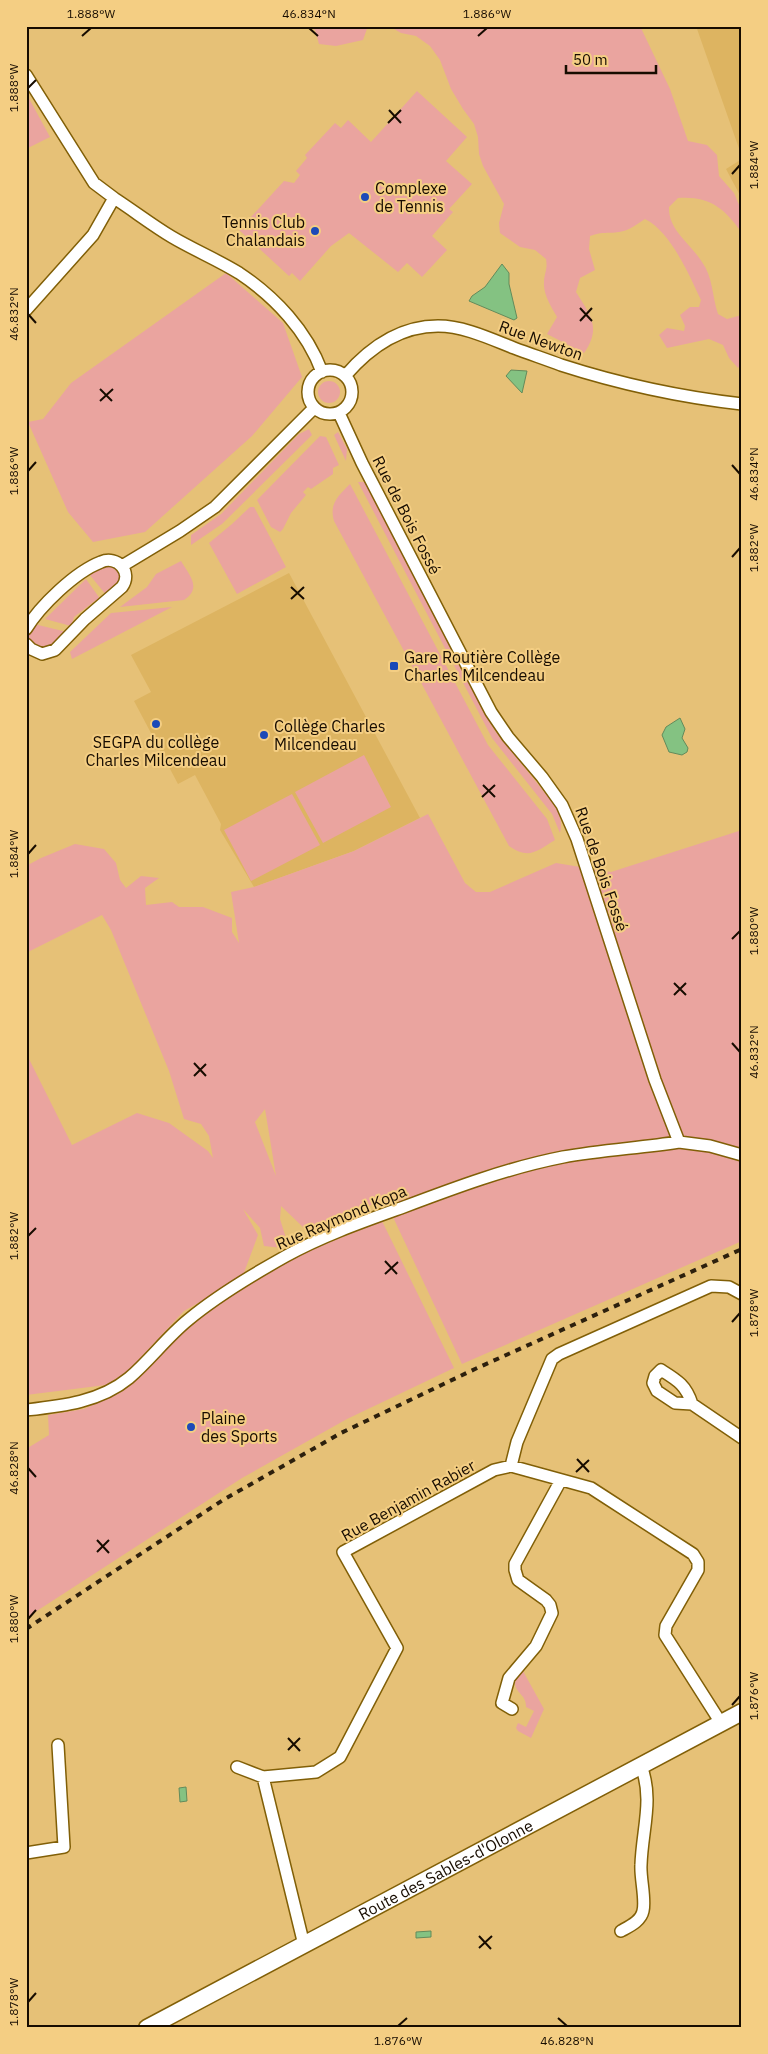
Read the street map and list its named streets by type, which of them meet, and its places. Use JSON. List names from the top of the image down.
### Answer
{
  "streets": {
    "main road": ["Route des Sables-d'Olonne"],
    "street": [
      "Rue Newton",
      "Rue de Bois Fossé",
      "Rue Raymond Kopa",
      "Rue Benjamin Rabier"
    ]
  },
  "crossings": [
    ["Rue Newton", "Rue de Bois Fossé"],
    ["Rue de Bois Fossé", "Rue Raymond Kopa"]
  ],
  "places": {
    "other": [
      "Complexe de Tennis",
      "Tennis Club Chalandais",
      "SEGPA du collège Charles Milcendeau",
      "Collège Charles Milcendeau",
      "Plaine des Sports"
    ],
    "transit": ["Gare Routière Collège Charles Milcendeau"]
  },
  "scale_bar": "50 m",
  "coordinates": [
    "1.888°W",
    "46.834°N",
    "1.886°W",
    "1.884°W",
    "46.832°N",
    "1.882°W",
    "1.880°W",
    "1.878°W",
    "46.828°N",
    "1.876°W"
  ]
}
